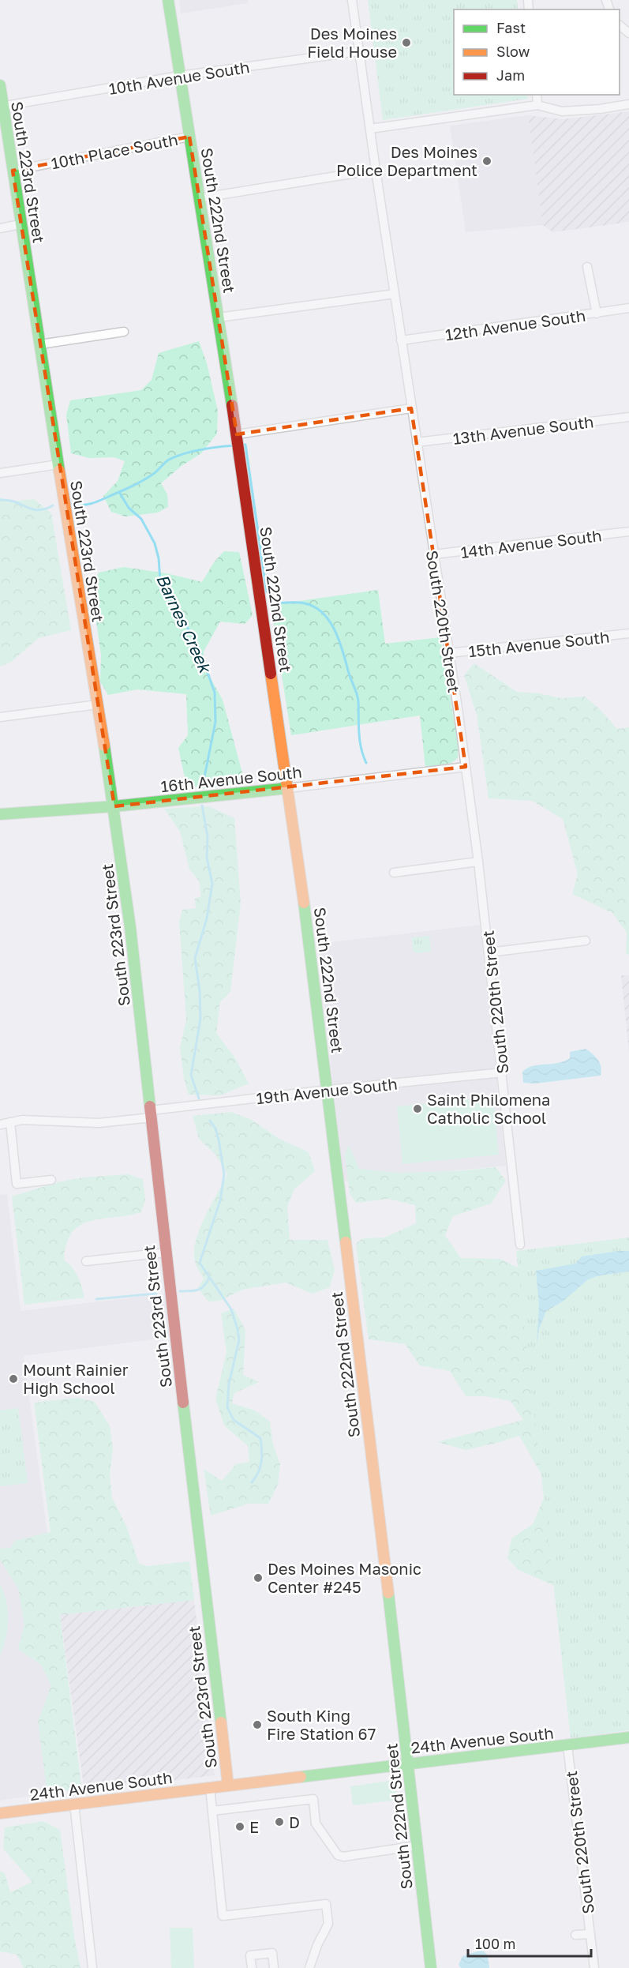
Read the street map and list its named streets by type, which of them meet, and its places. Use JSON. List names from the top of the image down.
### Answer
{
  "streets": {
    "street": [
      "10th Avenue South",
      "10th Place South",
      "South 223rd Street",
      "South 222nd Street",
      "12th Avenue South",
      "13th Avenue South",
      "14th Avenue South",
      "South 220th Street",
      "15th Avenue South",
      "16th Avenue South",
      "19th Avenue South",
      "24th Avenue South"
    ]
  },
  "crossings": [
    ["10th Avenue South", "South 223rd Street"],
    ["10th Avenue South", "South 222nd Street"],
    ["10th Avenue South", "South 220th Street"],
    ["10th Place South", "South 223rd Street"],
    ["10th Place South", "South 222nd Street"],
    ["South 223rd Street", "16th Avenue South"],
    ["South 223rd Street", "19th Avenue South"],
    ["South 223rd Street", "24th Avenue South"],
    ["South 222nd Street", "16th Avenue South"],
    ["South 222nd Street", "19th Avenue South"],
    ["South 222nd Street", "24th Avenue South"],
    ["12th Avenue South", "South 220th Street"],
    ["13th Avenue South", "South 220th Street"],
    ["14th Avenue South", "South 220th Street"],
    ["South 220th Street", "15th Avenue South"],
    ["South 220th Street", "16th Avenue South"],
    ["South 220th Street", "19th Avenue South"],
    ["South 220th Street", "24th Avenue South"]
  ],
  "water": ["Barnes Creek"],
  "places": [
    "Des Moines Field House",
    "Des Moines Police Department",
    "Saint Philomena Catholic School",
    "Mount Rainier High School",
    "Des Moines Masonic Center #245",
    "South King Fire Station 67",
    "D",
    "E"
  ],
  "legend": ["Fast", "Slow", "Jam"],
  "scale_bar": "100 m"
}
